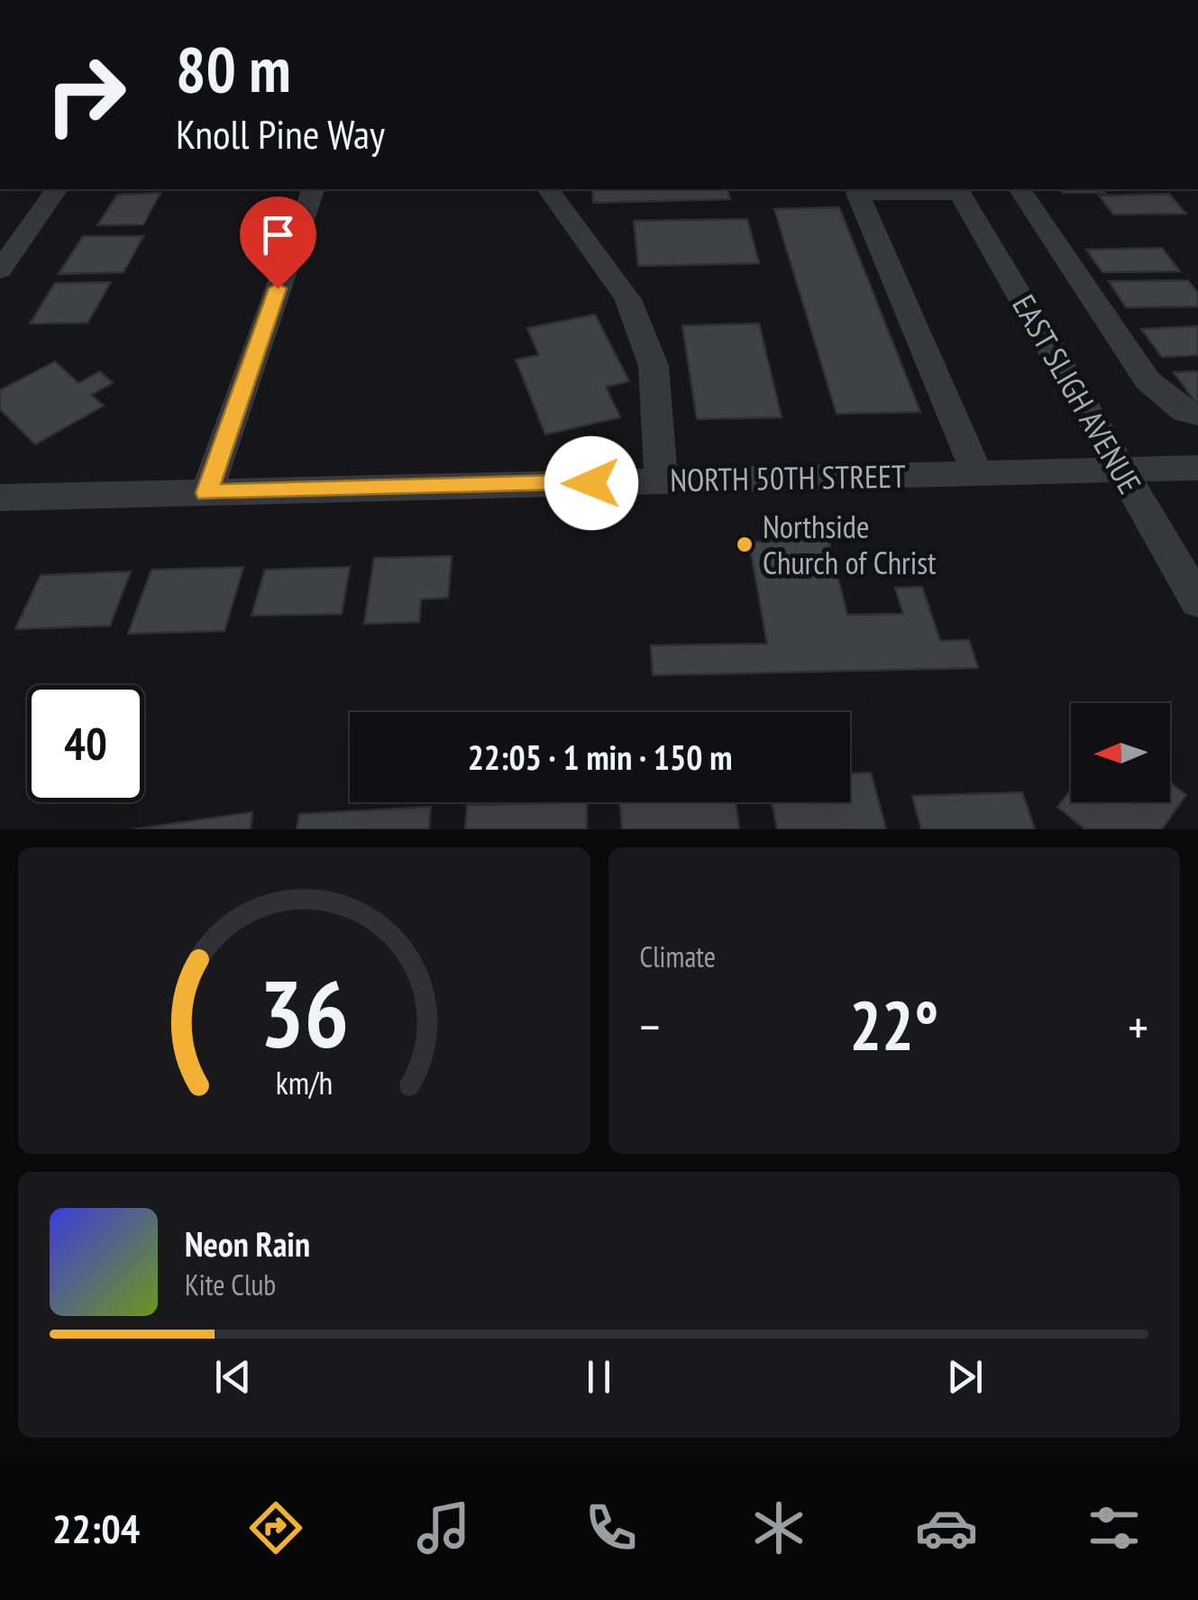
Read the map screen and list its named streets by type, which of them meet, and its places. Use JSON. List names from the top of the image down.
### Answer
{
  "streets": {
    "street": ["EAST SLIGH AVENUE", "NORTH 50TH STREET"]
  },
  "crossings": [
    ["EAST SLIGH AVENUE", "NORTH 50TH STREET"]
  ],
  "places": ["Northside Church of Christ"],
  "north": "left",
  "page": {
    "turn": ["80 m", "Knoll Pine Way"],
    "limit": "40",
    "trip": "22:05 · 1 min · 150 m",
    "tile": "Climate",
    "heat": ["−", "22°", "+"],
    "song": ["Neon Rain", "Kite Club"],
    "tabs": "22:04",
    "gauge": ["36", "km/h"]
  }
}
